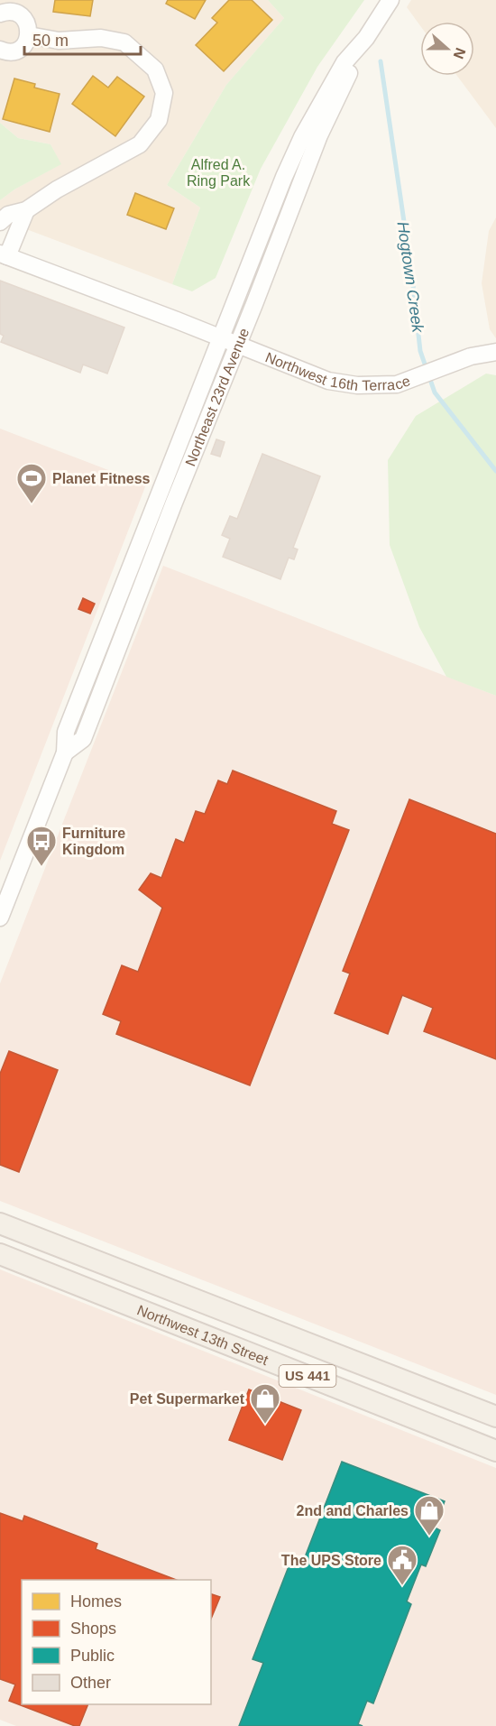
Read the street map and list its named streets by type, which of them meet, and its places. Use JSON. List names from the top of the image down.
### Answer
{
  "streets": {
    "main road": ["Northwest 13th Street", "US 441"],
    "street": ["Northwest 16th Terrace", "Northeast 23rd Avenue"]
  },
  "crossings": [
    ["Northwest 16th Terrace", "Northeast 23rd Avenue"]
  ],
  "water": ["Hogtown Creek"],
  "parks": ["Alfred A. Ring Park"],
  "places": {
    "sports": ["Planet Fitness"],
    "bus stop": ["Furniture Kingdom"],
    "shop": ["Pet Supermarket", "2nd and Charles"],
    "public building": ["The UPS Store"]
  },
  "legend": [
    "Homes",
    "Shops",
    "Public",
    "Other"
  ],
  "scale_bar": "50 m",
  "north": "right"
}
